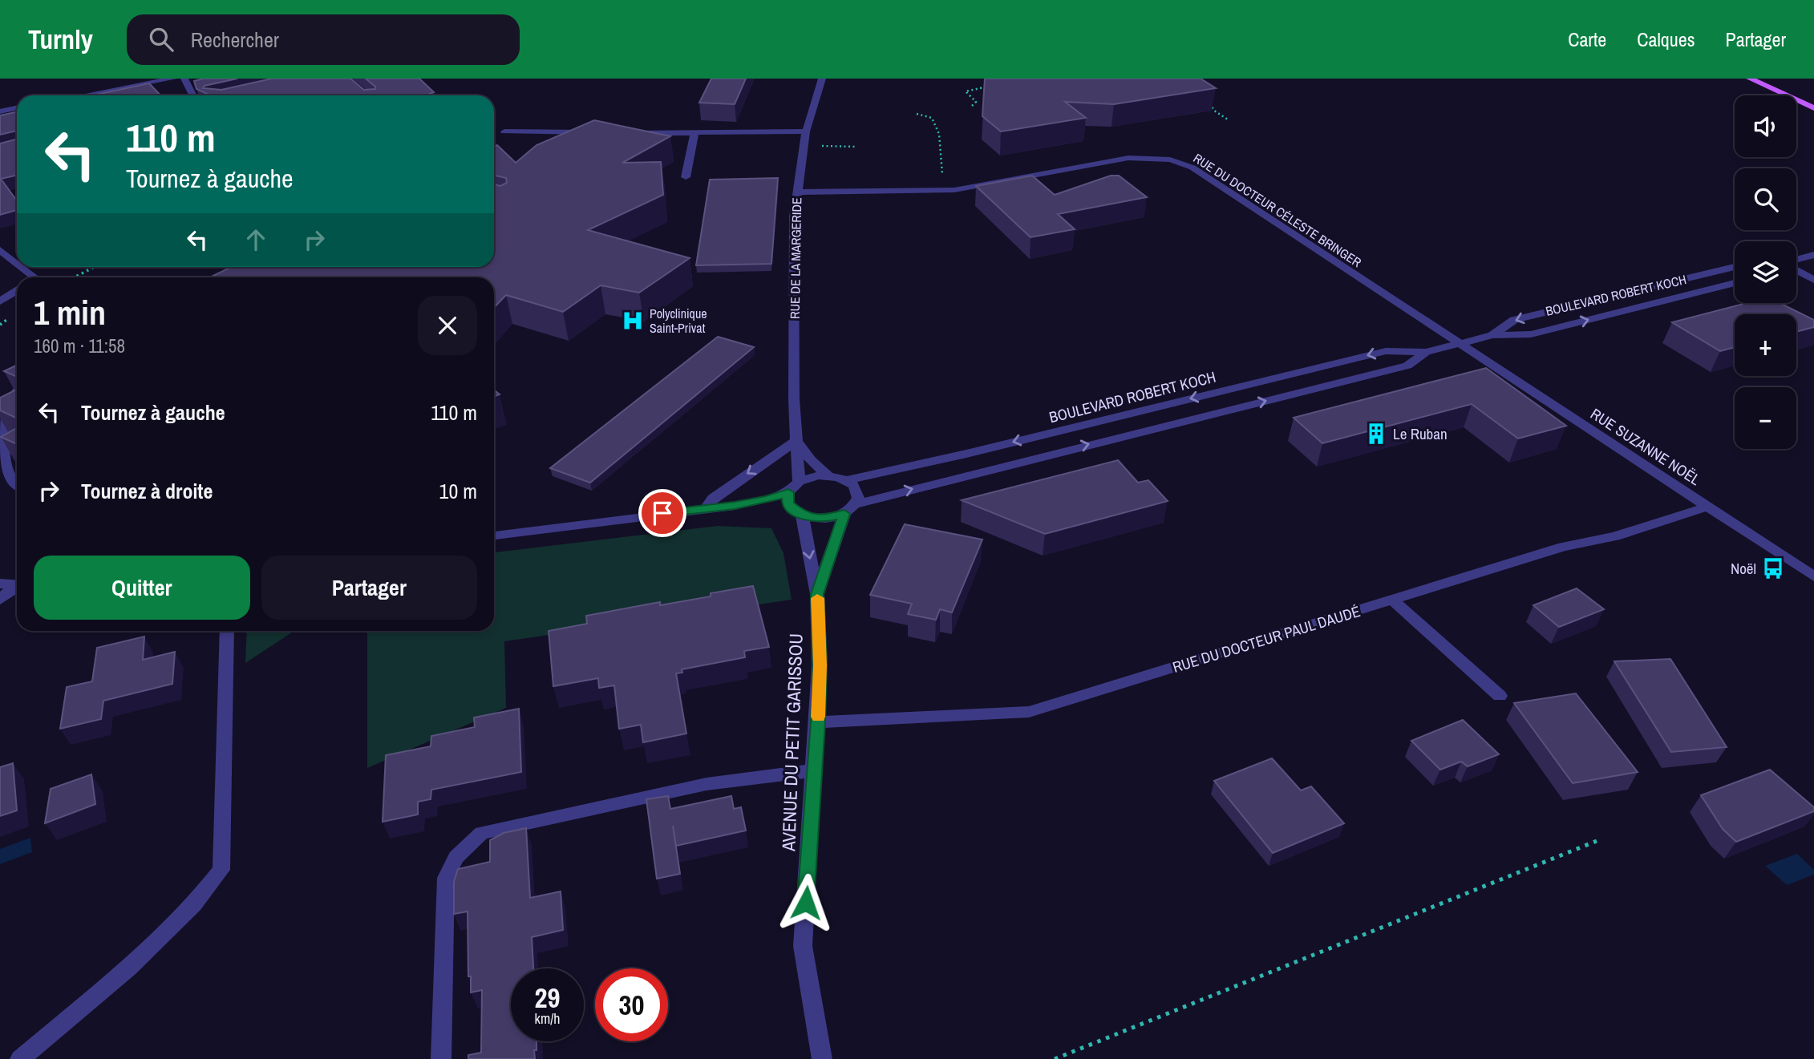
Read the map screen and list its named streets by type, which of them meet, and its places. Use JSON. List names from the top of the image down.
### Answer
{
  "streets": {
    "street": [
      "RUE DU DOCTEUR CÉLESTE BRINGER",
      "RUE DE LA MARGERIDE",
      "BOULEVARD ROBERT KOCH",
      "RUE SUZANNE NOËL",
      "RUE DU DOCTEUR PAUL DAUDÉ",
      "AVENUE DU PETIT GARISSOU"
    ]
  },
  "crossings": [
    ["RUE DU DOCTEUR CÉLESTE BRINGER", "RUE DE LA MARGERIDE"],
    ["RUE DU DOCTEUR CÉLESTE BRINGER", "BOULEVARD ROBERT KOCH"],
    ["RUE DU DOCTEUR CÉLESTE BRINGER", "RUE SUZANNE NOËL"],
    ["RUE DE LA MARGERIDE", "BOULEVARD ROBERT KOCH"],
    ["RUE DE LA MARGERIDE", "AVENUE DU PETIT GARISSOU"],
    ["BOULEVARD ROBERT KOCH", "RUE SUZANNE NOËL"],
    ["BOULEVARD ROBERT KOCH", "AVENUE DU PETIT GARISSOU"],
    ["RUE SUZANNE NOËL", "RUE DU DOCTEUR PAUL DAUDÉ"],
    ["RUE DU DOCTEUR PAUL DAUDÉ", "AVENUE DU PETIT GARISSOU"]
  ],
  "places": {
    "hospital": ["Polyclinique Saint-Privat"],
    "building": ["Le Ruban"],
    "bus stop": ["Noël"]
  },
  "page": {
    "header": "Turnly",
    "search": "Rechercher",
    "nav": ["Carte", "Calques", "Partager"],
    "map_buttons": ["+", "−"],
    "turn": ["110 m", "Tournez à gauche"],
    "heading": ["1 min", "160 m · 11:58"],
    "list": [
      {
        "name": "Tournez à gauche",
        "value": "110 m"
      },
      {
        "name": "Tournez à droite",
        "value": "10 m"
      }
    ],
    "buttons": ["Quitter", "Partager"],
    "speed": "29 km/h",
    "limit": "30"
  }
}
